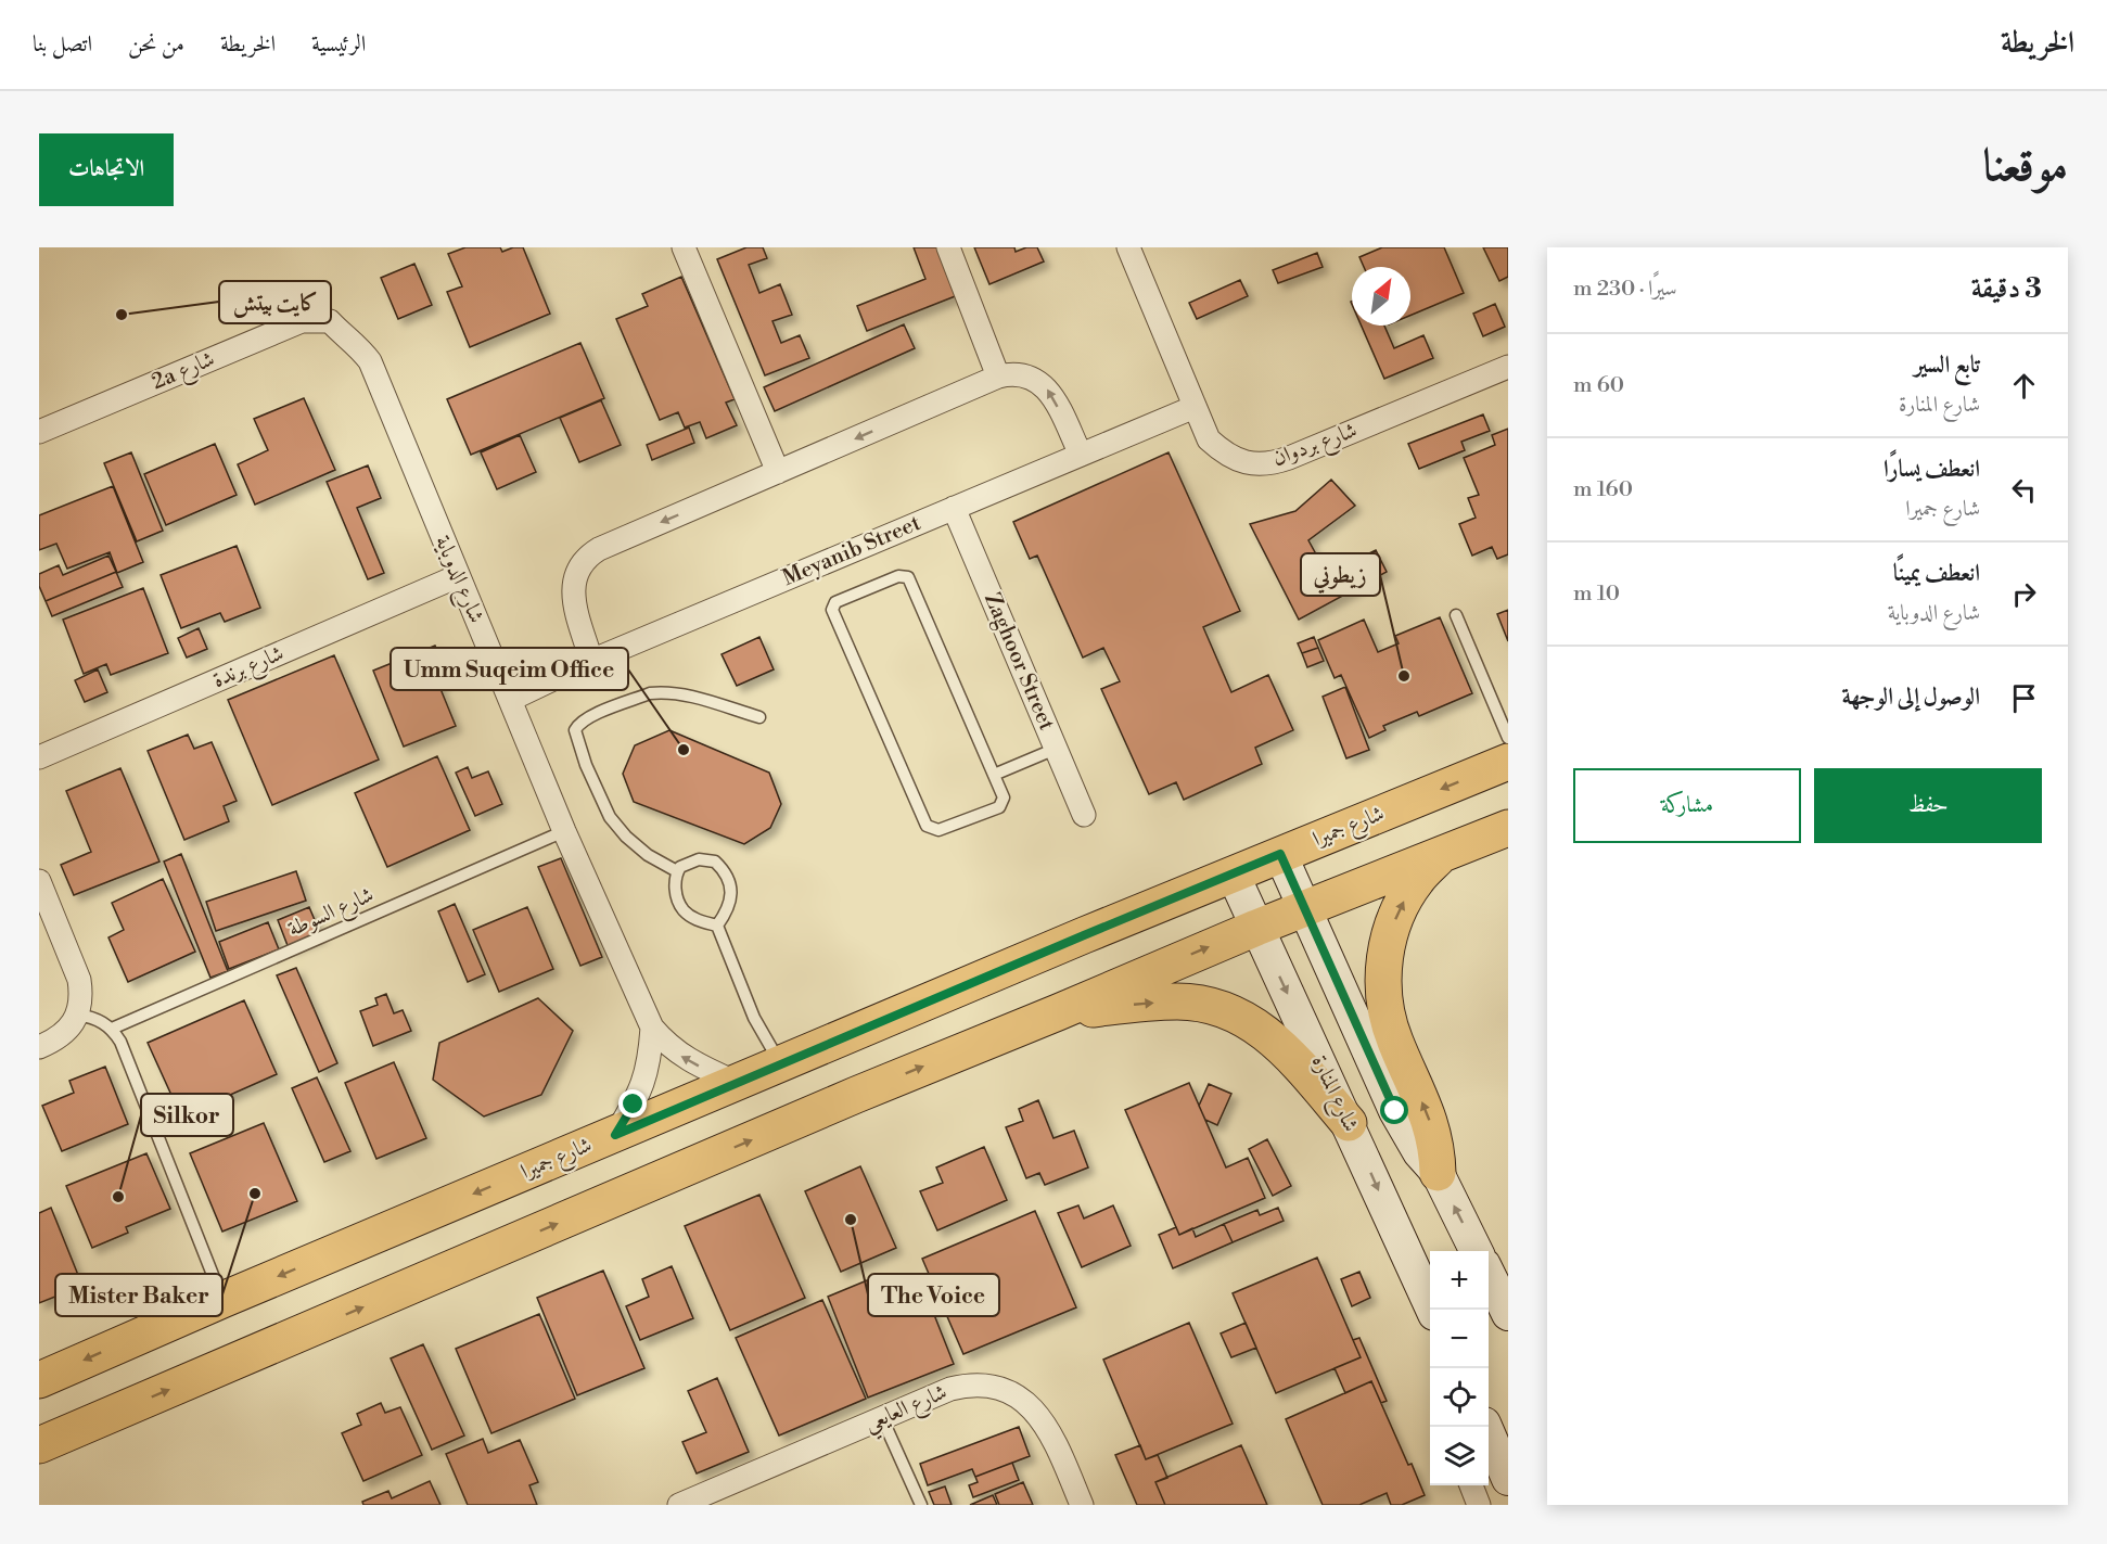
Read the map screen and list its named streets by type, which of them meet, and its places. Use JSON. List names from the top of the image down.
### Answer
{
  "streets": {
    "main road": ["شارع جميرا", "شارع المنارة"],
    "street": [
      "2a شارع",
      "شارع بردوان",
      "Meyanib Street",
      "شارع الدوباية",
      "Zaghoor Street",
      "شارع برندة",
      "شارع العايعي"
    ],
    "lane": ["شارع السوطة"]
  },
  "crossings": [
    ["2a شارع", "شارع الدوباية"],
    ["شارع بردوان", "Meyanib Street"],
    ["Meyanib Street", "شارع الدوباية"],
    ["Meyanib Street", "Zaghoor Street"],
    ["شارع الدوباية", "شارع برندة"],
    ["شارع الدوباية", "شارع جميرا"],
    ["شارع الدوباية", "شارع السوطة"],
    ["شارع جميرا", "شارع المنارة"]
  ],
  "places": [
    "كايت بيتش",
    "زيطوني",
    "Umm Suqeim Office",
    "Mister Baker",
    "Silkor",
    "The Voice"
  ],
  "north": "top right",
  "page": {
    "header": "الخريطة",
    "nav": [
      "الرئيسية",
      "الخريطة",
      "من نحن",
      "اتصل بنا"
    ],
    "title": "موقعنا",
    "buttons": [
      "الاتجاهات",
      ["حفظ", "مشاركة"]
    ],
    "heading": ["3 دقيقة", "سيرًا · 230 m"],
    "list": [
      ["تابع السير", "شارع المنارة", "60 m"],
      ["انعطف يسارًا", "شارع جميرا", "160 m"],
      ["انعطف يمينًا", "شارع الدوباية", "10 m"],
      "الوصول إلى الوجهة"
    ],
    "map_buttons": ["+", "−"]
  }
}
